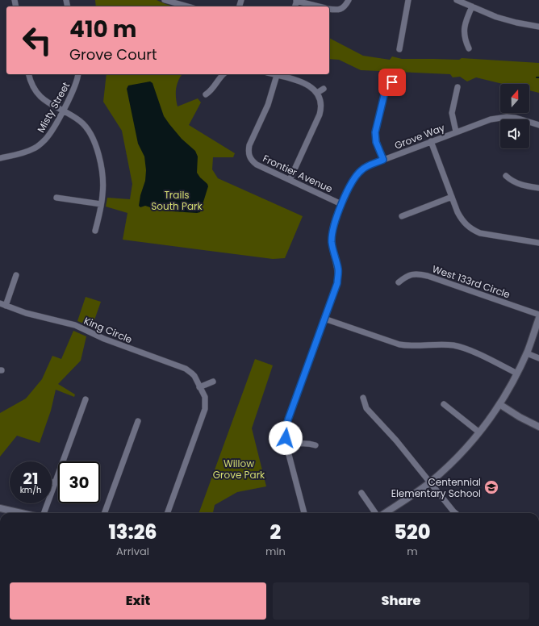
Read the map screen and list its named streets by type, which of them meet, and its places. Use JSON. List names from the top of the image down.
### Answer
{
  "streets": {
    "street": [
      "Misty Street",
      "Grove Way",
      "Frontier Avenue",
      "West 133rd Circle",
      "King Circle"
    ]
  },
  "crossings": [
    ["Grove Way", "Frontier Avenue"]
  ],
  "parks": ["Trails South Park", "Willow Grove Park"],
  "places": {
    "school or university": ["Centennial Elementary School"]
  },
  "north": "top",
  "page": {
    "turn": ["410 m", "Grove Court"],
    "speed": "21 km/h",
    "limit": "30",
    "eta": [
      "13:26",
      "Arrival",
      "2",
      "min",
      "520",
      "m"
    ],
    "buttons": ["Exit", "Share"]
  }
}
